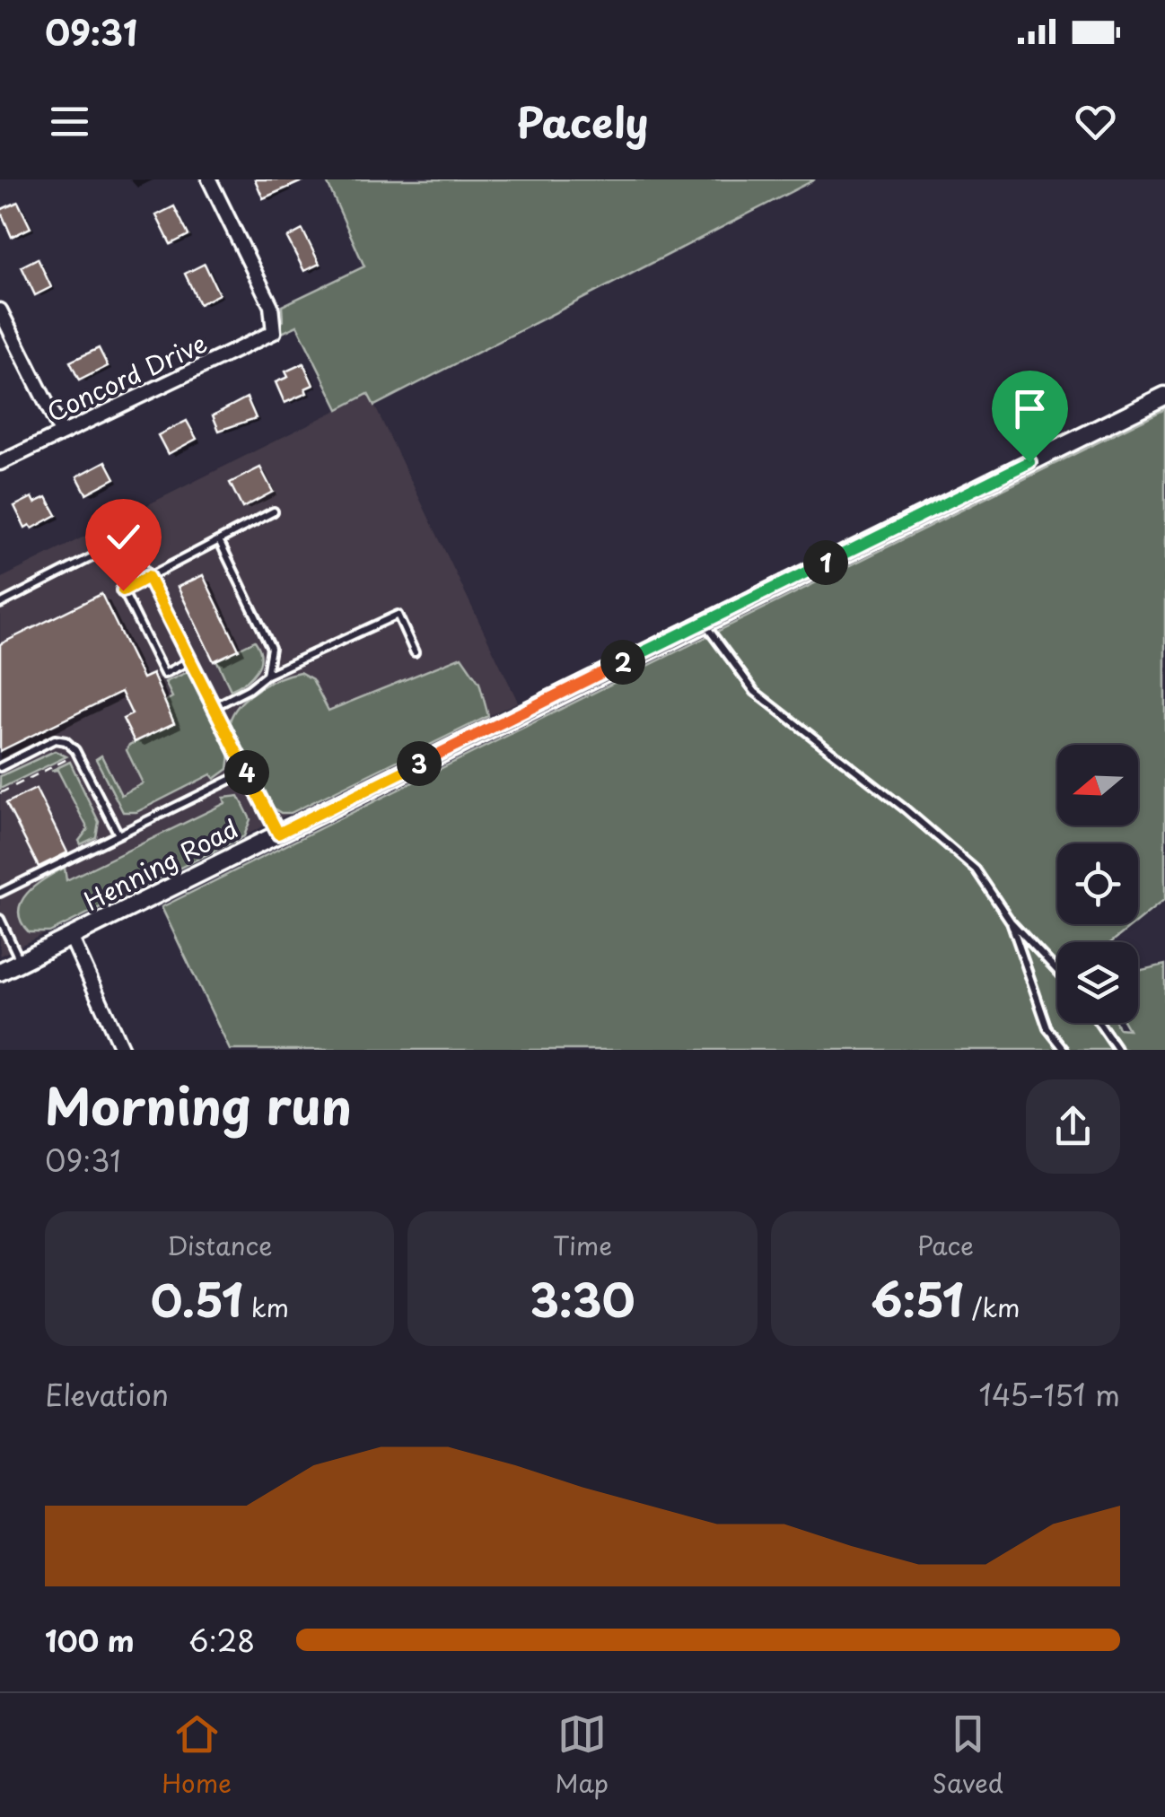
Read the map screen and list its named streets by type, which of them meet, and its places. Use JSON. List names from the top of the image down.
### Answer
{
  "streets": {
    "street": ["Concord Drive", "Henning Road"]
  },
  "north": "left",
  "page": {
    "status": "09:31",
    "header": "Pacely",
    "pins": [
      "1",
      "2",
      "3",
      "4"
    ],
    "heading": ["Morning run", "09:31"],
    "stats": [
      ["Distance", "0.51 km"],
      ["Time", "3:30"],
      ["Pace", "6:51 /km"]
    ],
    "chart": ["Elevation", "145–151 m"],
    "list": [
      {
        "name": "100 m",
        "note": "6:28"
      }
    ],
    "tabs": ["Home", "Map", "Saved"]
  }
}
